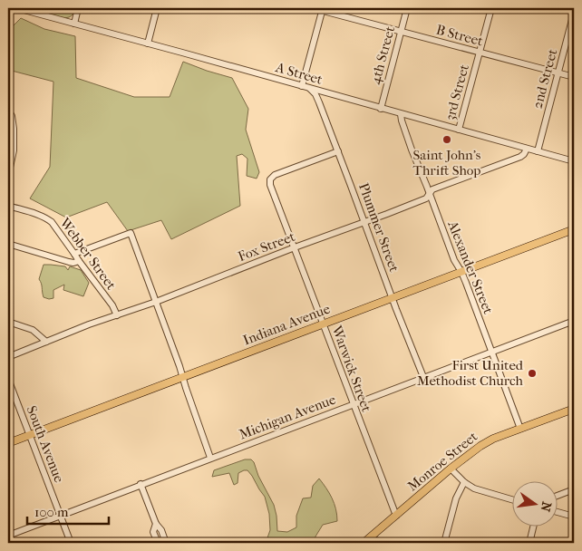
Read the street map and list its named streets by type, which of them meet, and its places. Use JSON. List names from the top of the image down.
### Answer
{
  "streets": {
    "main road": ["Indiana Avenue", "Monroe Street"],
    "street": [
      "B Street",
      "4th Street",
      "A Street",
      "2nd Street",
      "3rd Street",
      "Plummer Street",
      "Fox Street",
      "Webber Street",
      "Alexander Street",
      "Warwick Street",
      "Michigan Avenue",
      "South Avenue"
    ]
  },
  "crossings": [
    ["B Street", "4th Street"],
    ["B Street", "2nd Street"],
    ["B Street", "3rd Street"],
    ["4th Street", "A Street"],
    ["A Street", "2nd Street"],
    ["A Street", "3rd Street"],
    ["A Street", "Plummer Street"],
    ["A Street", "Fox Street"],
    ["A Street", "Alexander Street"],
    ["Plummer Street", "Fox Street"],
    ["Plummer Street", "Indiana Avenue"],
    ["Plummer Street", "Warwick Street"],
    ["Plummer Street", "Michigan Avenue"],
    ["Fox Street", "Webber Street"],
    ["Fox Street", "Alexander Street"],
    ["Fox Street", "Warwick Street"],
    ["Alexander Street", "Indiana Avenue"],
    ["Alexander Street", "Michigan Avenue"],
    ["Alexander Street", "Monroe Street"],
    ["Indiana Avenue", "Warwick Street"],
    ["Indiana Avenue", "South Avenue"],
    ["Warwick Street", "Michigan Avenue"],
    ["Warwick Street", "Monroe Street"],
    ["Michigan Avenue", "South Avenue"]
  ],
  "places": ["Saint John's Thrift Shop", "First United Methodist Church"],
  "scale_bar": "100 m",
  "north": "right"
}
